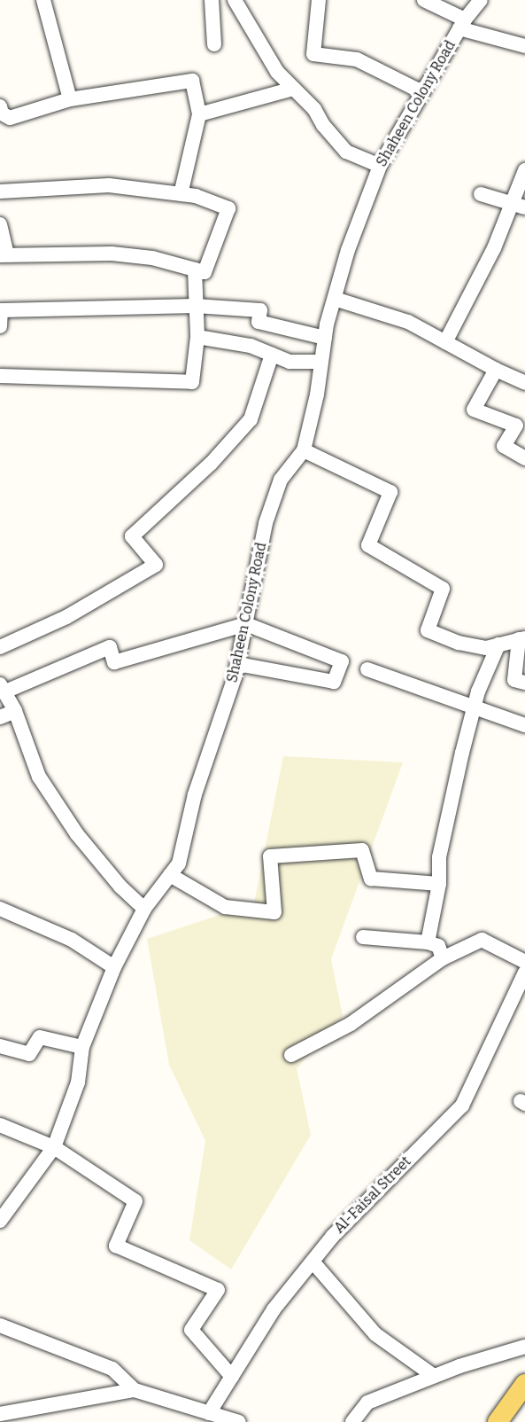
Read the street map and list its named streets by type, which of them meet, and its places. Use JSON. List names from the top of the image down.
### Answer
{
  "streets": {
    "street": ["Shaheen Colony Road", "Al-Faisal Street"]
  }
}
